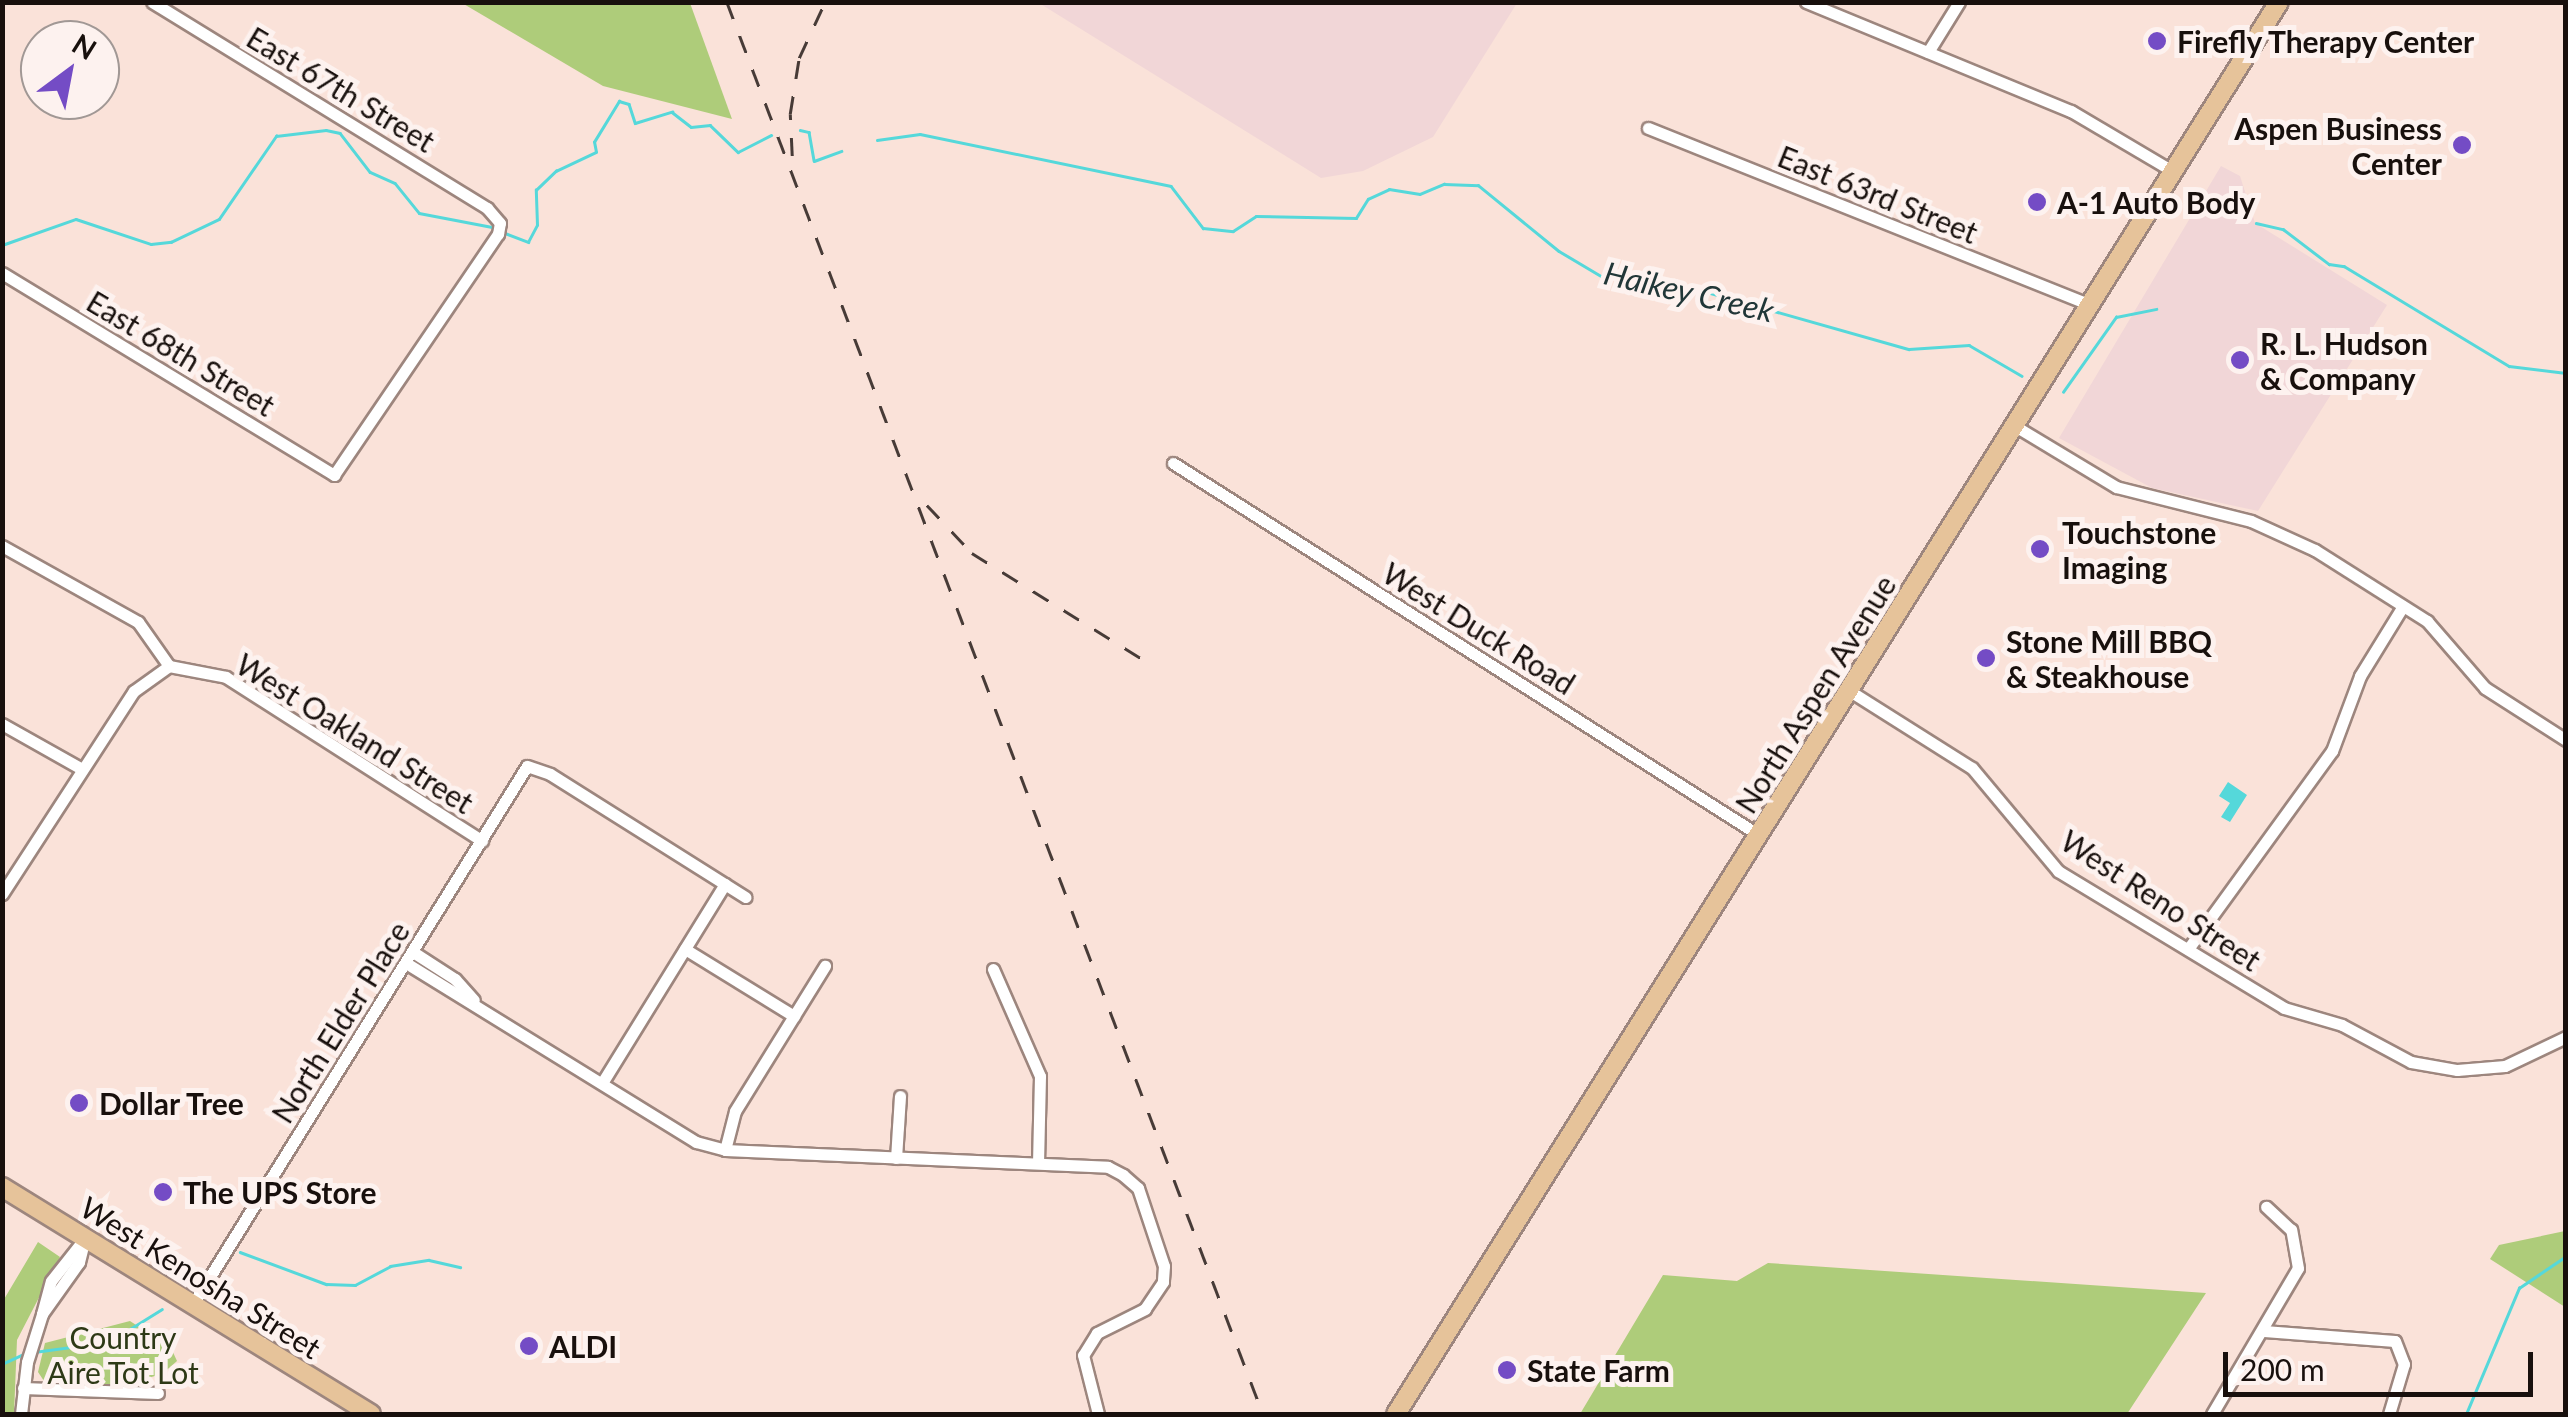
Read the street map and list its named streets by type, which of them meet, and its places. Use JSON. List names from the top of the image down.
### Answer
{
  "streets": {
    "main road": ["North Aspen Avenue", "West Kenosha Street"],
    "street": [
      "East 67th Street",
      "East 63rd Street",
      "East 68th Street",
      "West Duck Road",
      "West Oakland Street",
      "West Reno Street",
      "North Elder Place"
    ]
  },
  "crossings": [
    ["East 67th Street", "East 68th Street"],
    ["East 63rd Street", "North Aspen Avenue"],
    ["West Duck Road", "North Aspen Avenue"],
    ["North Aspen Avenue", "West Reno Street"],
    ["West Oakland Street", "North Elder Place"],
    ["North Elder Place", "West Kenosha Street"]
  ],
  "water": ["Haikey Creek"],
  "parks": ["Country Aire Tot Lot"],
  "places": [
    "Firefly Therapy Center",
    "Aspen Business Center",
    "A-1 Auto Body",
    "R. L. Hudson & Company",
    "Touchstone Imaging",
    "Stone Mill BBQ & Steakhouse",
    "Dollar Tree",
    "The UPS Store",
    "ALDI",
    "State Farm"
  ],
  "scale_bar": "200 m",
  "north": "top right"
}
